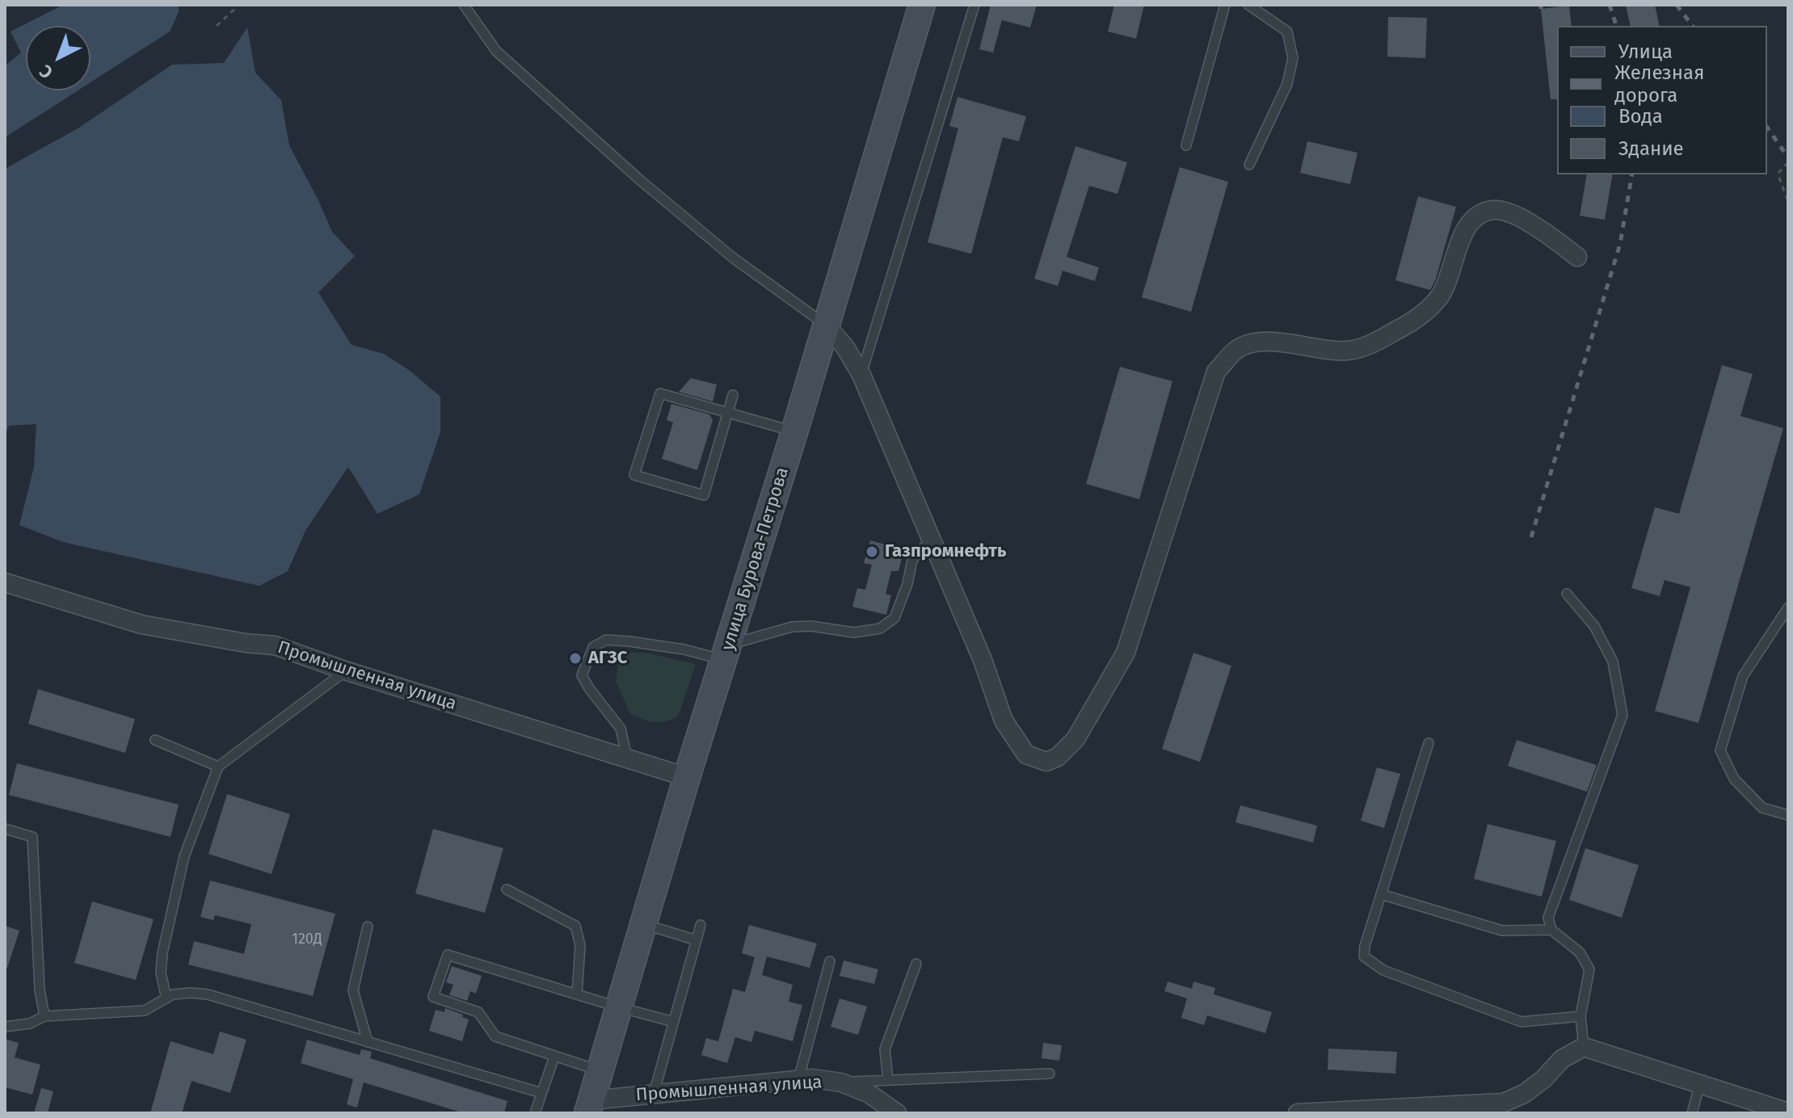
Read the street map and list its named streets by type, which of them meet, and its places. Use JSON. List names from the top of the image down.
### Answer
{
  "streets": {
    "main road": ["улица Бурова-Петрова"],
    "street": ["Промышленная улица"]
  },
  "crossings": [
    ["улица Бурова-Петрова", "Промышленная улица"]
  ],
  "places": ["Газпромнефть", "АГЗС"],
  "house_numbers": ["120Д"],
  "legend": [
    "Улица",
    "Железная дорога",
    "Вода",
    "Здание"
  ],
  "north": "bottom left"
}
